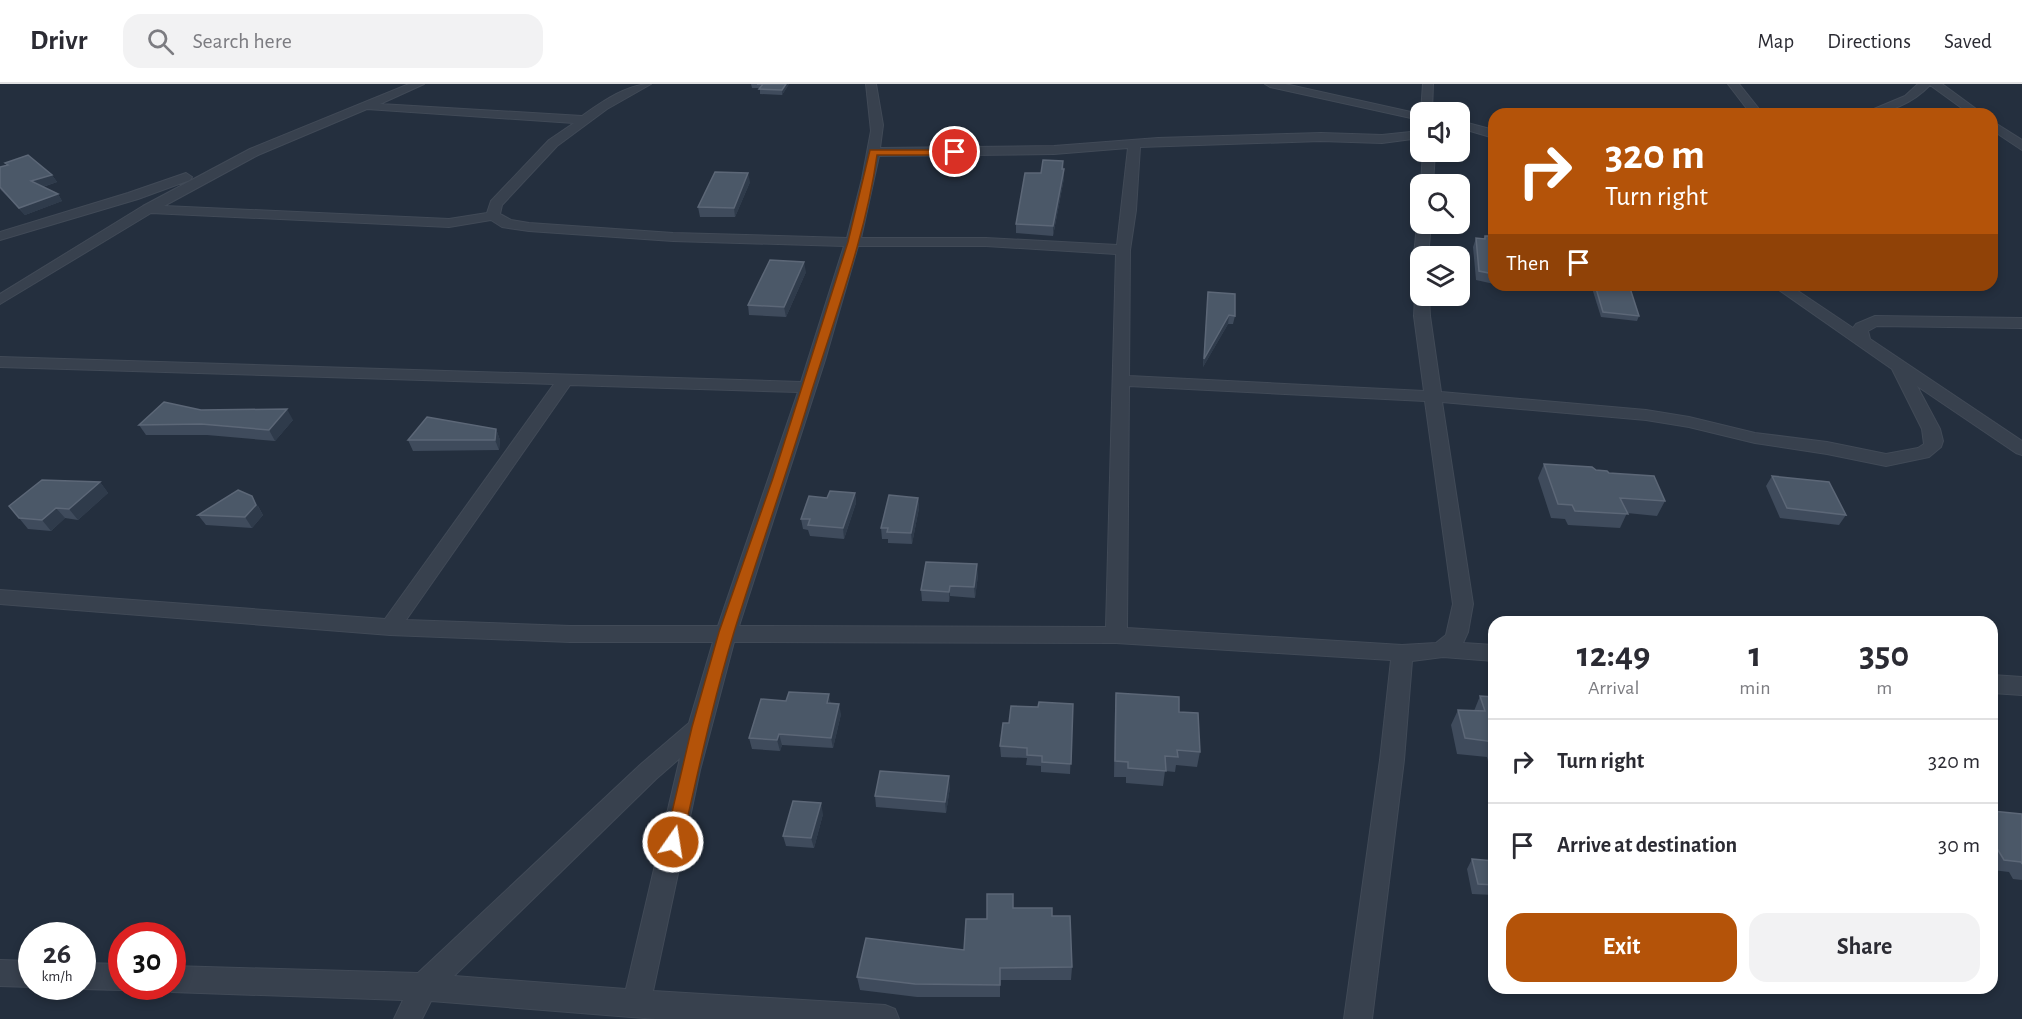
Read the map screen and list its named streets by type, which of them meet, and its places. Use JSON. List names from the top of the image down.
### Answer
{
  "page": {
    "header": "Drivr",
    "search": "Search here",
    "nav": ["Map", "Directions", "Saved"],
    "turn": ["320 m", "Turn right"],
    "then": "Then",
    "eta": [
      "12:49",
      "Arrival",
      "1",
      "min",
      "350",
      "m"
    ],
    "list": [
      {
        "name": "Turn right",
        "value": "320 m"
      },
      {
        "name": "Arrive at destination",
        "value": "30 m"
      }
    ],
    "buttons": ["Exit", "Share"],
    "speed": "26 km/h",
    "limit": "30"
  }
}
